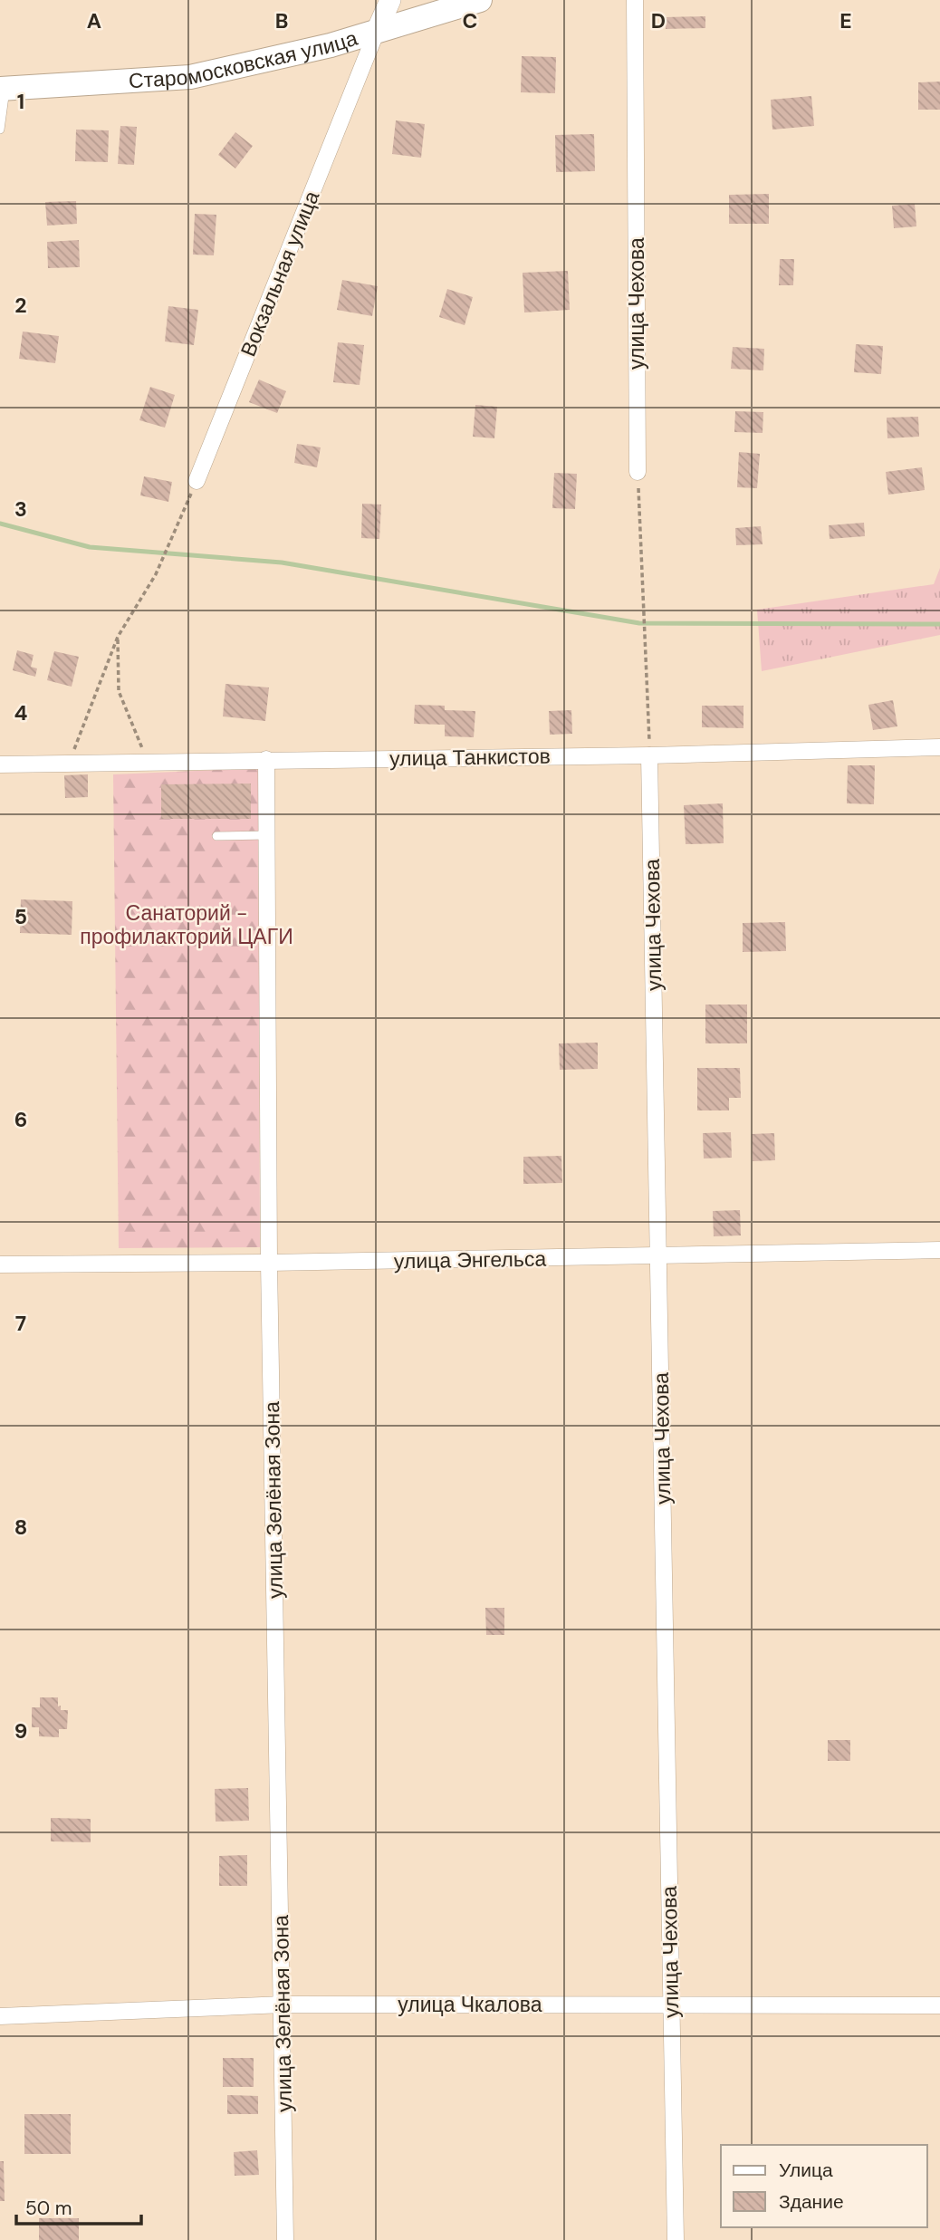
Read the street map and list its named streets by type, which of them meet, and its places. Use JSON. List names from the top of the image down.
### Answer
{
  "streets": {
    "main road": ["Старомосковская улица"],
    "street": [
      "Вокзальная улица",
      "улица Чехова",
      "улица Танкистов",
      "улица Энгельса",
      "улица Зелёная Зона",
      "улица Чкалова"
    ]
  },
  "crossings": [
    ["Старомосковская улица", "Вокзальная улица"],
    ["улица Чехова", "улица Танкистов"],
    ["улица Чехова", "улица Энгельса"],
    ["улица Чехова", "улица Чкалова"],
    ["улица Танкистов", "улица Зелёная Зона"],
    ["улица Энгельса", "улица Зелёная Зона"],
    ["улица Зелёная Зона", "улица Чкалова"]
  ],
  "parks": ["Санаторий - профилакторий ЦАГИ"],
  "legend": ["Улица", "Здание"],
  "scale_bar": "50 m",
  "grid": {
    "columns": [
      "A",
      "B",
      "C",
      "D",
      "E"
    ],
    "rows": [
      "1",
      "2",
      "3",
      "4",
      "5",
      "6",
      "7",
      "8",
      "9"
    ]
  }
}
